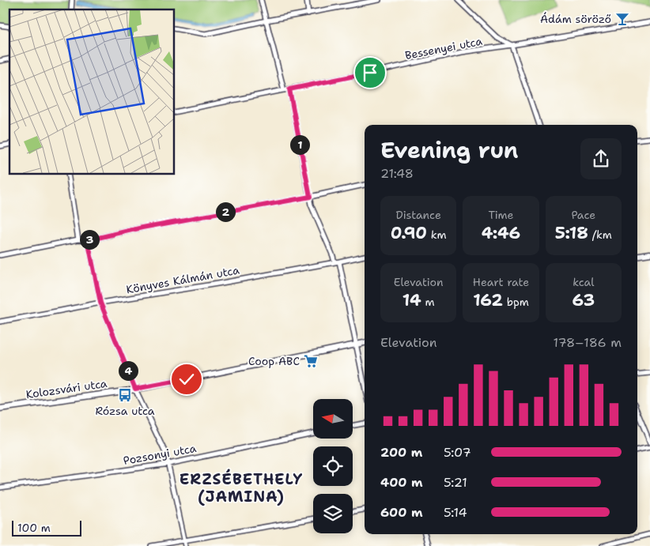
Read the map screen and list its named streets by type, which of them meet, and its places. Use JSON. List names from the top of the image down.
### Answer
{
  "streets": {
    "street": [
      "Bessenyei utca",
      "Könyves Kálmán utca",
      "Kolozsvári utca",
      "Pozsonyi utca"
    ]
  },
  "districts": ["ERZSÉBETHELY (JAMINA)"],
  "places": {
    "bar": ["Ádám söröző"],
    "supermarket": ["Coop ABC"],
    "bus stop": ["Rózsa utca"]
  },
  "scale_bar": "100 m",
  "north": "left",
  "page": {
    "heading": ["Evening run", "21:48"],
    "pins": [
      "1",
      "2",
      "3",
      "4"
    ],
    "stats": [
      ["Distance", "0.90 km"],
      ["Time", "4:46"],
      ["Pace", "5:18 /km"],
      ["Elevation", "14 m"],
      ["Heart rate", "162 bpm"],
      ["kcal", "63"]
    ],
    "chart": ["Elevation", "178–186 m"],
    "list": [
      {
        "name": "200 m",
        "note": "5:07"
      },
      {
        "name": "400 m",
        "note": "5:21"
      },
      {
        "name": "600 m",
        "note": "5:14"
      }
    ],
    "scale": "100 m"
  }
}
